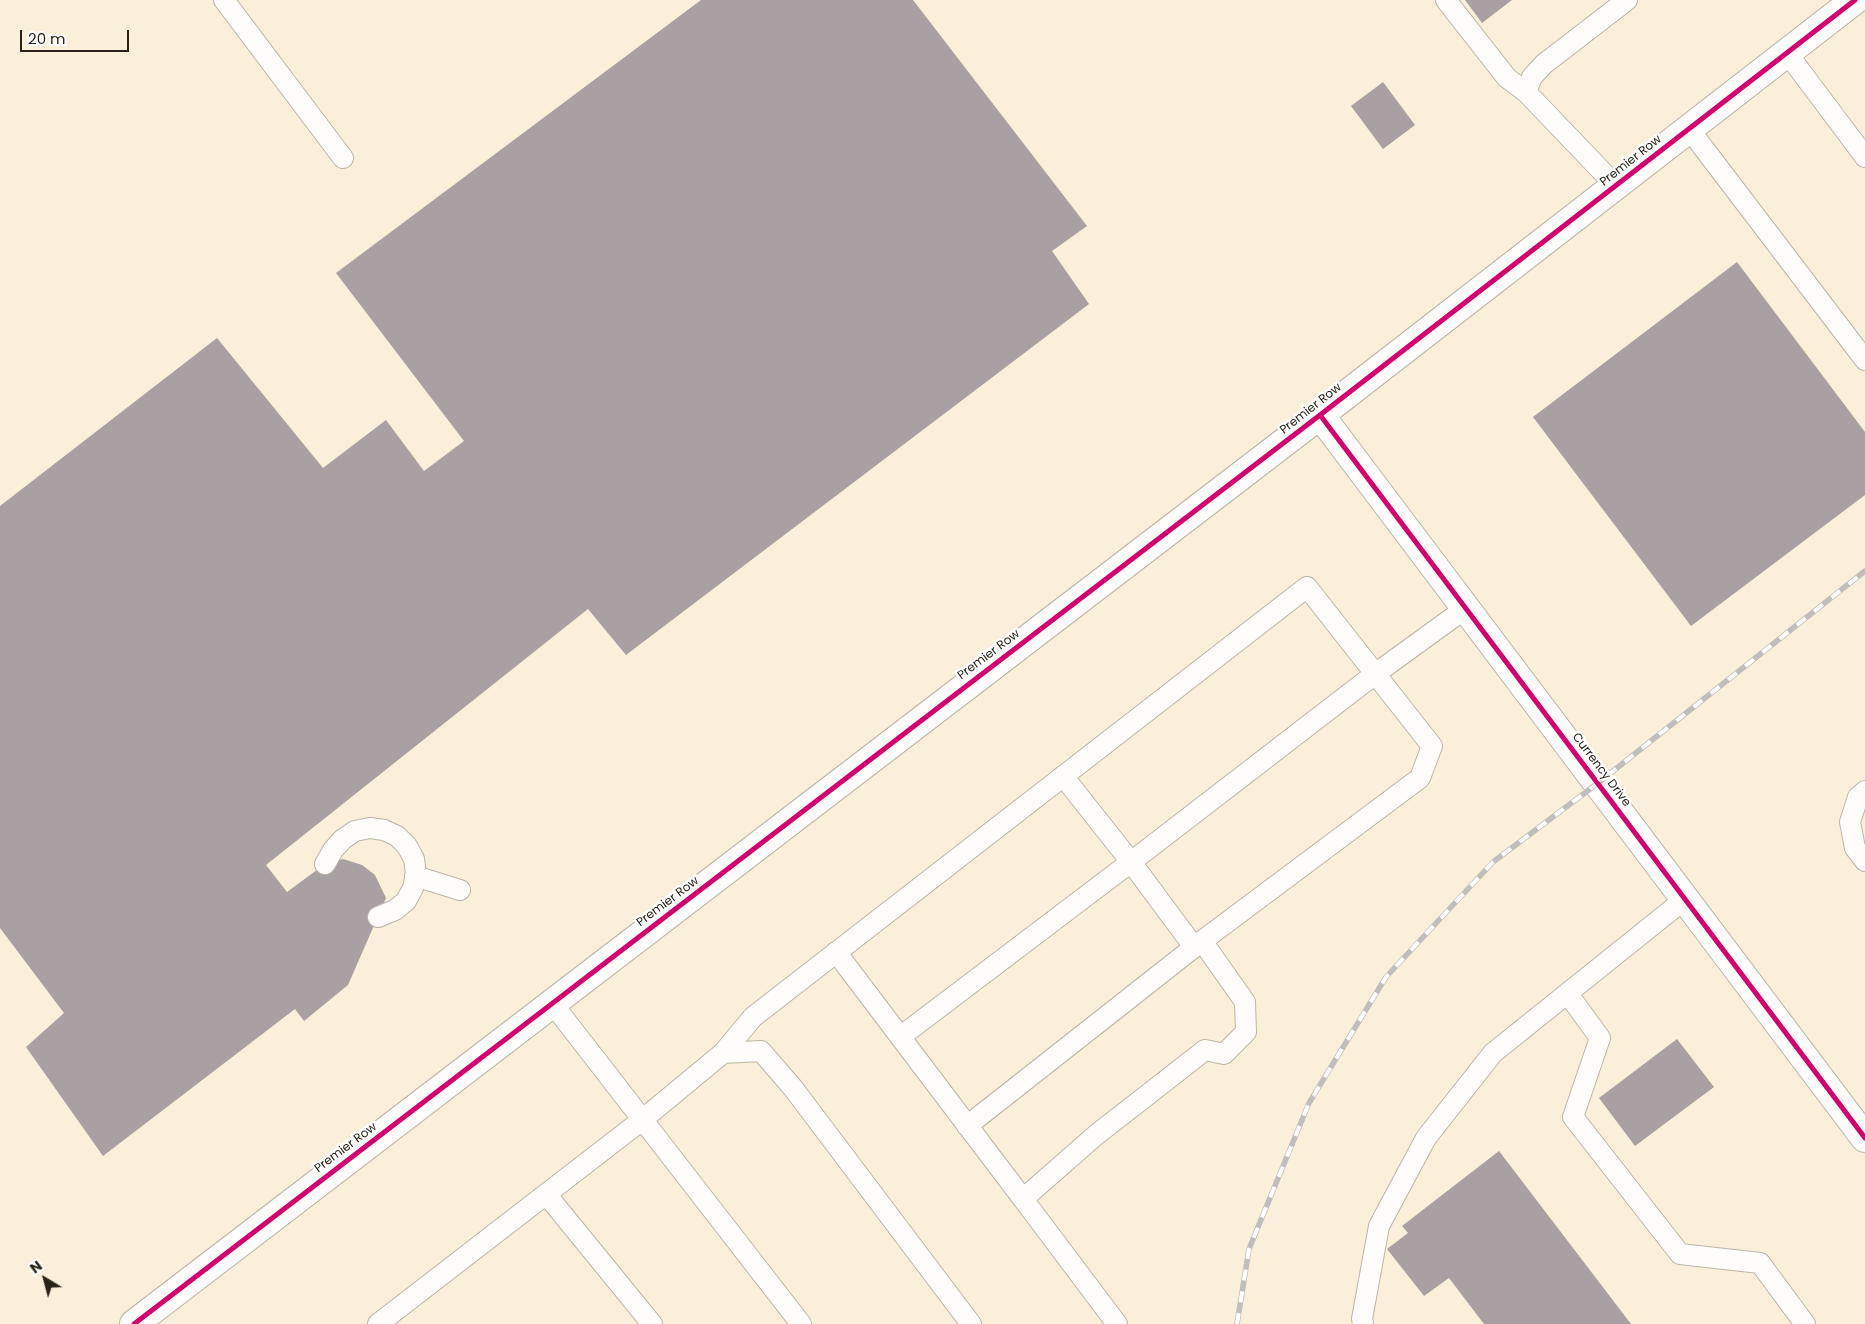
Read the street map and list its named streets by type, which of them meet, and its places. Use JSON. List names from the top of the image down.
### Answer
{
  "streets": {
    "street": ["Premier Row", "Currency Drive"]
  },
  "crossings": [
    ["Premier Row", "Currency Drive"]
  ],
  "scale_bar": "20 m",
  "north": "top left"
}
